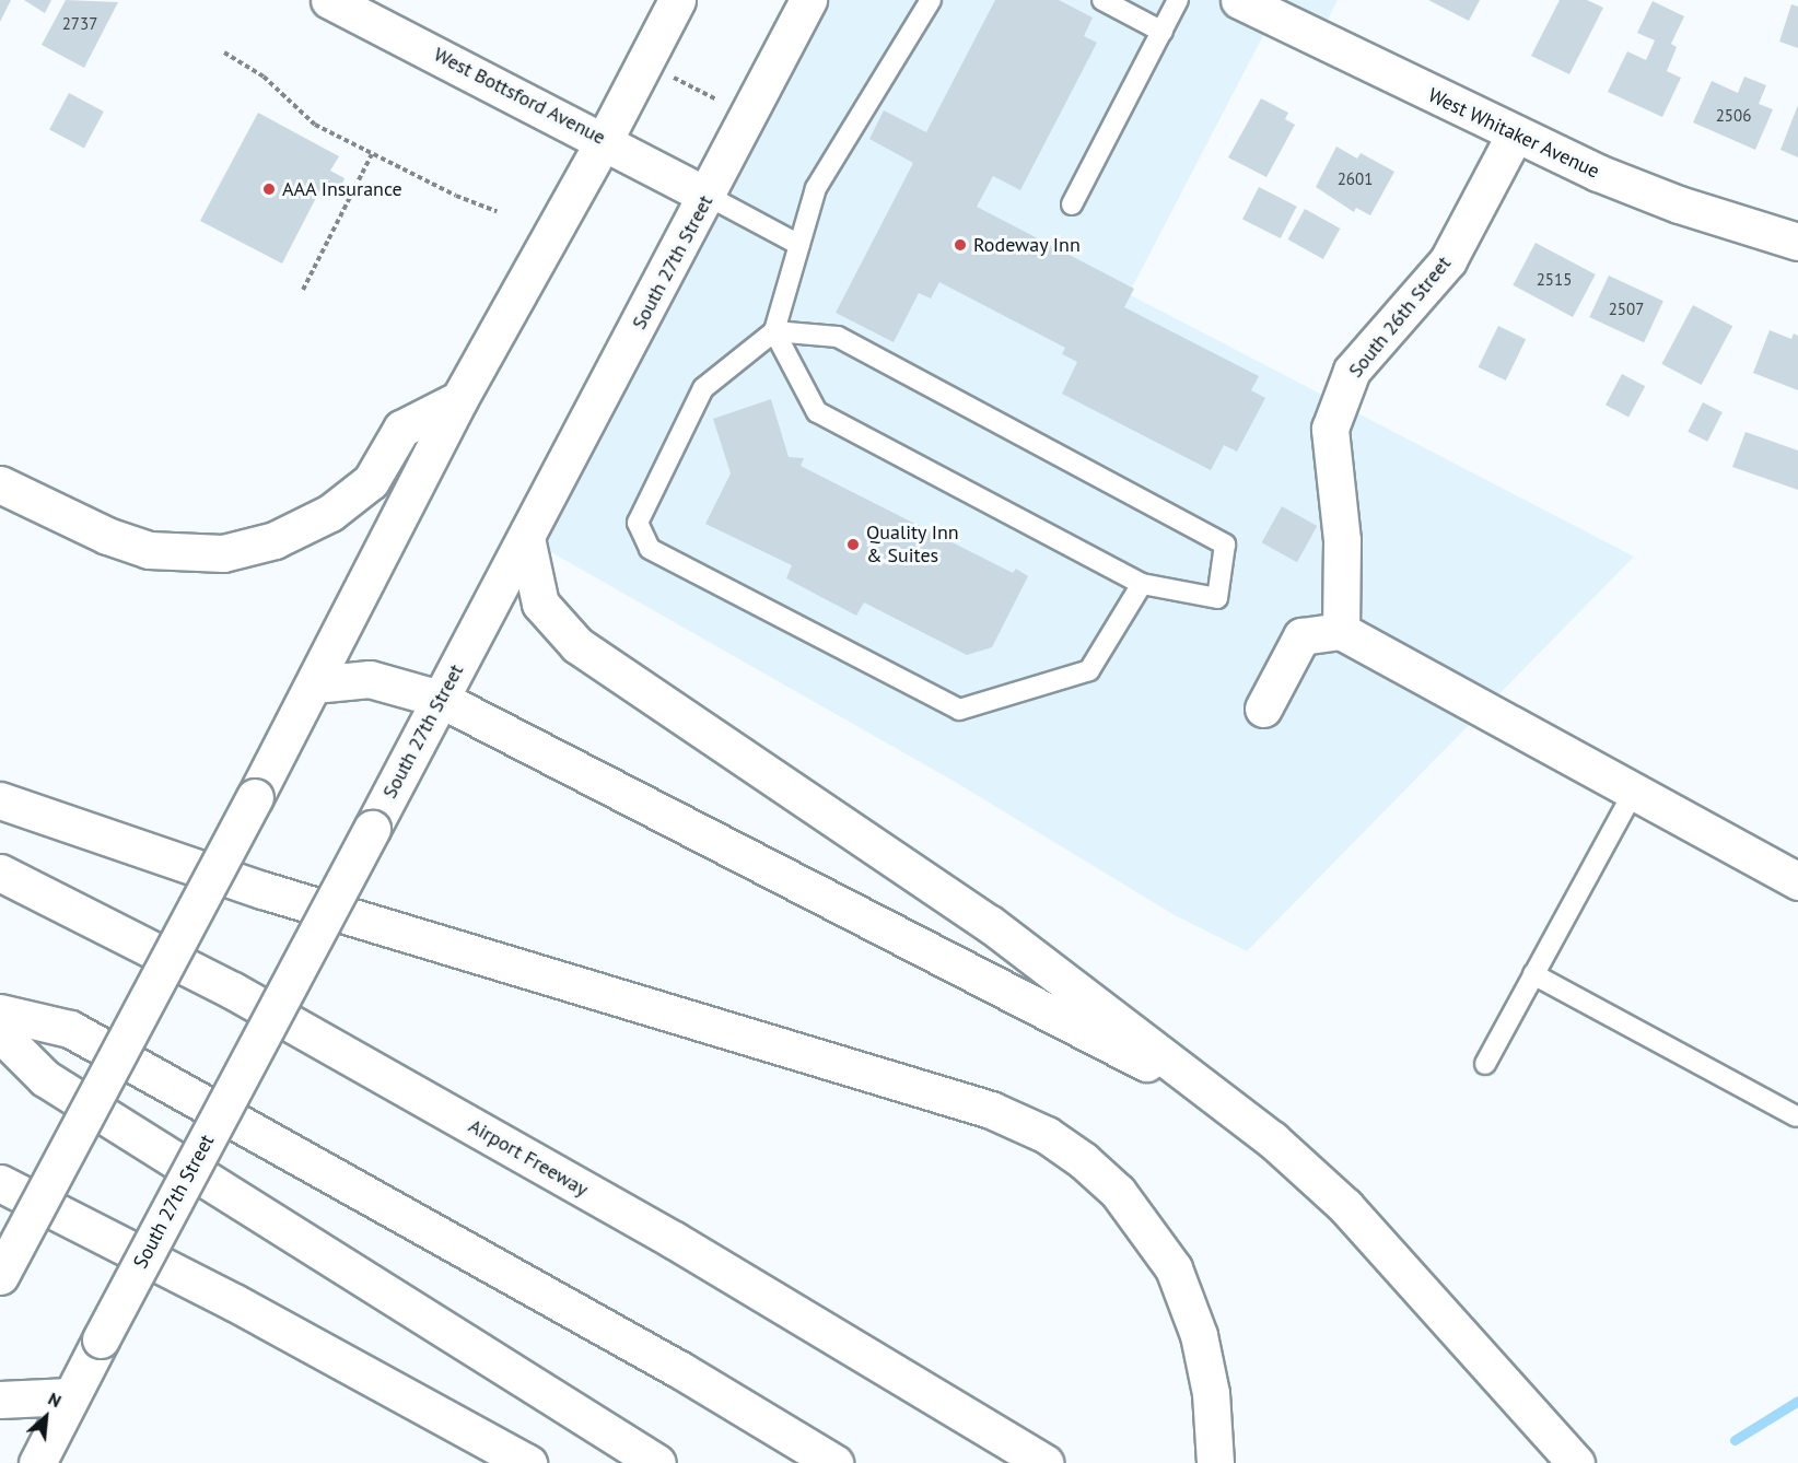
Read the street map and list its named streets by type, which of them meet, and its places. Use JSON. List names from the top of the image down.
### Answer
{
  "streets": {
    "main road": [
      "West Bottsford Avenue",
      "West Whitaker Avenue",
      "South 27th Street",
      "South 26th Street",
      "Airport Freeway"
    ]
  },
  "crossings": [
    ["West Bottsford Avenue", "South 27th Street"],
    ["West Whitaker Avenue", "South 26th Street"]
  ],
  "places": ["AAA Insurance", "Rodeway Inn", "Quality Inn & Suites"],
  "house_numbers": [
    "2737",
    "2506",
    "2601",
    "2515",
    "2507"
  ],
  "north": "top right"
}
